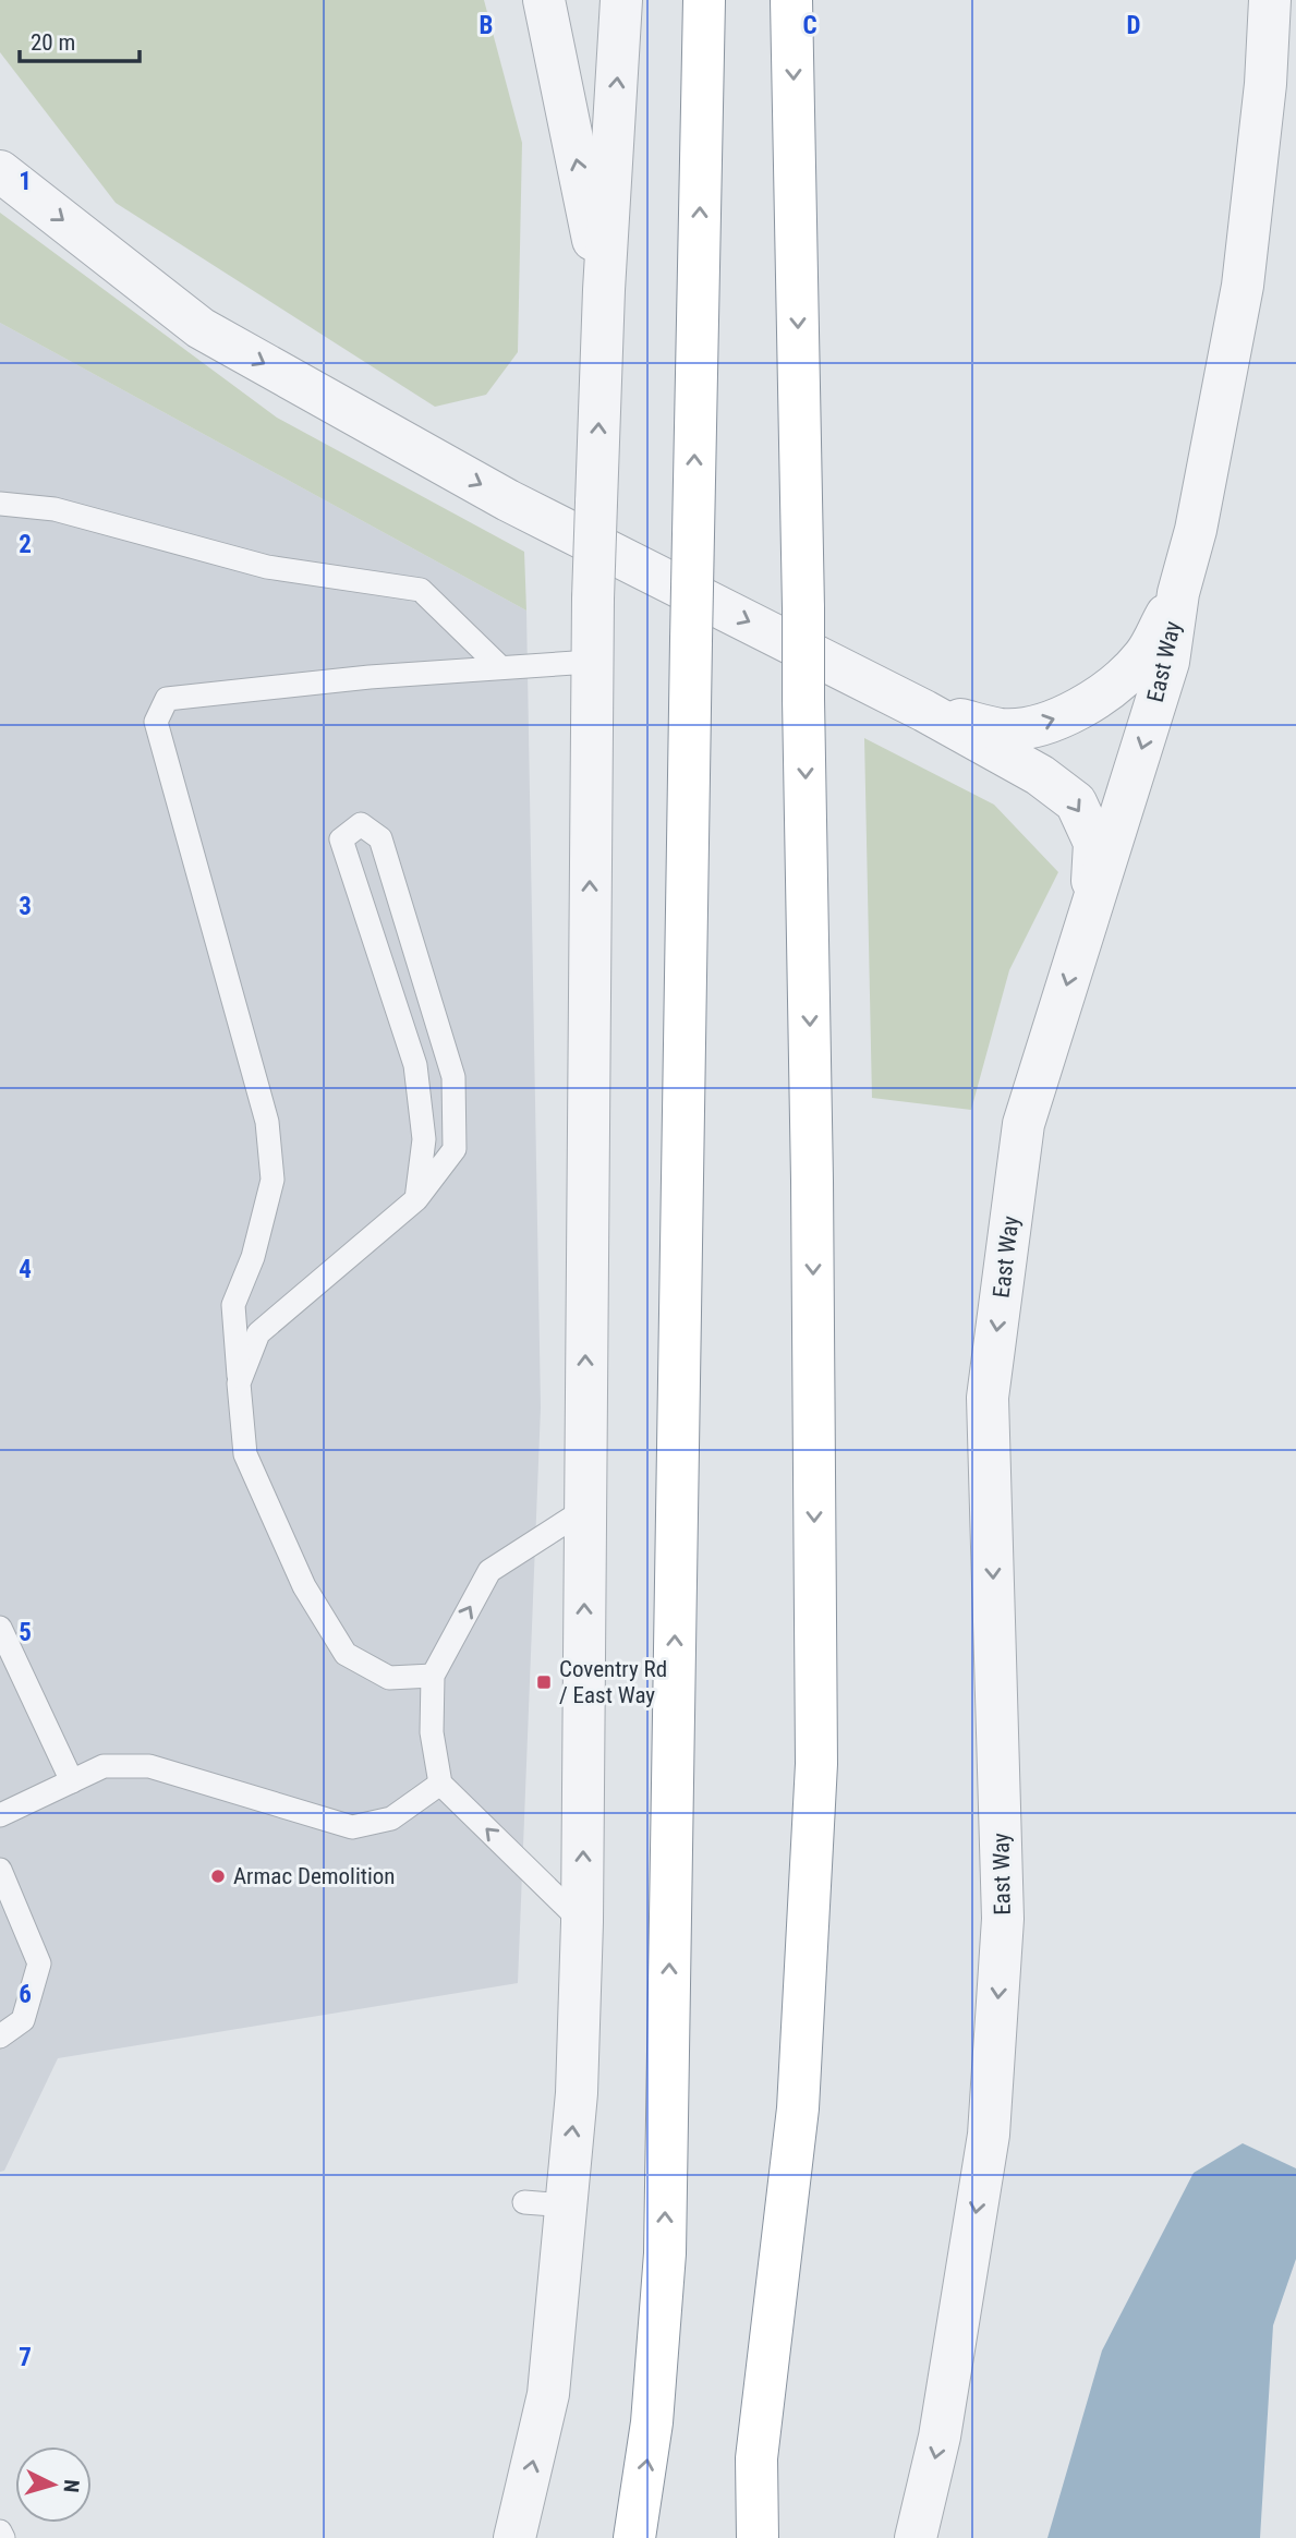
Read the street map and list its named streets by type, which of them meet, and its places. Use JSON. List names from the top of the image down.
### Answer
{
  "streets": {
    "street": ["East Way"]
  },
  "one_way": ["East Way"],
  "places": {
    "transit": ["Coventry Rd / East Way"],
    "other": ["Armac Demolition"]
  },
  "scale_bar": "20 m",
  "north": "right",
  "grid": {
    "columns": ["B", "C", "D"],
    "rows": [
      "1",
      "2",
      "3",
      "4",
      "5",
      "6",
      "7"
    ]
  }
}
